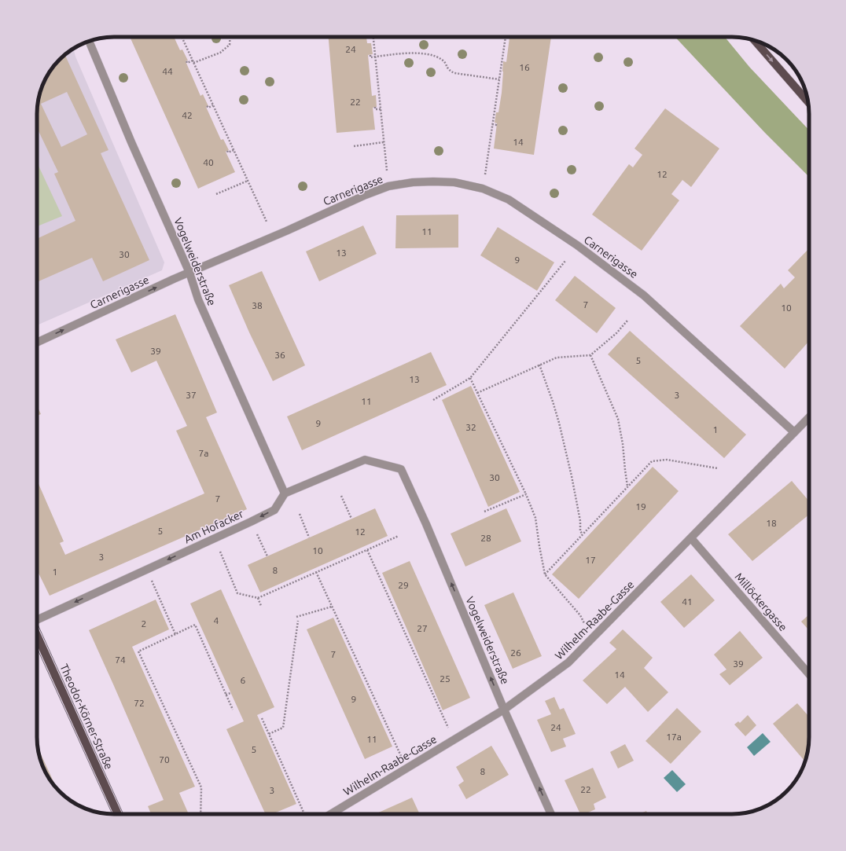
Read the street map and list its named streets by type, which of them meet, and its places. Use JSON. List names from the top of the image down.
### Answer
{
  "streets": {
    "main road": ["Theodor-Körner-Straße"],
    "street": [
      "Carnerigasse",
      "Vogelweiderstraße",
      "Am Hofacker",
      "Millöckergasse",
      "Wilhelm-Raabe-Gasse"
    ]
  },
  "crossings": [
    ["Carnerigasse", "Vogelweiderstraße"],
    ["Carnerigasse", "Wilhelm-Raabe-Gasse"],
    ["Vogelweiderstraße", "Am Hofacker"],
    ["Vogelweiderstraße", "Wilhelm-Raabe-Gasse"],
    ["Millöckergasse", "Wilhelm-Raabe-Gasse"]
  ],
  "one_way": ["Vogelweiderstraße", "Am Hofacker"],
  "house_numbers": [
    "24",
    "16",
    "44",
    "22",
    "42",
    "14",
    "40",
    "12",
    "11",
    "13",
    "30",
    "9",
    "7",
    "38",
    "10",
    "39",
    "36",
    "5",
    "13",
    "37",
    "3",
    "11",
    "9",
    "32",
    "1",
    "7a",
    "30",
    "7",
    "19",
    "18",
    "5",
    "12",
    "28",
    "10",
    "3",
    "17",
    "8",
    "1",
    "29",
    "41",
    "4",
    "2",
    "27",
    "26",
    "7",
    "74",
    "39",
    "14",
    "25",
    "6",
    "9",
    "72",
    "24",
    "17a",
    "11",
    "5",
    "70",
    "8",
    "22",
    "3"
  ]
}
